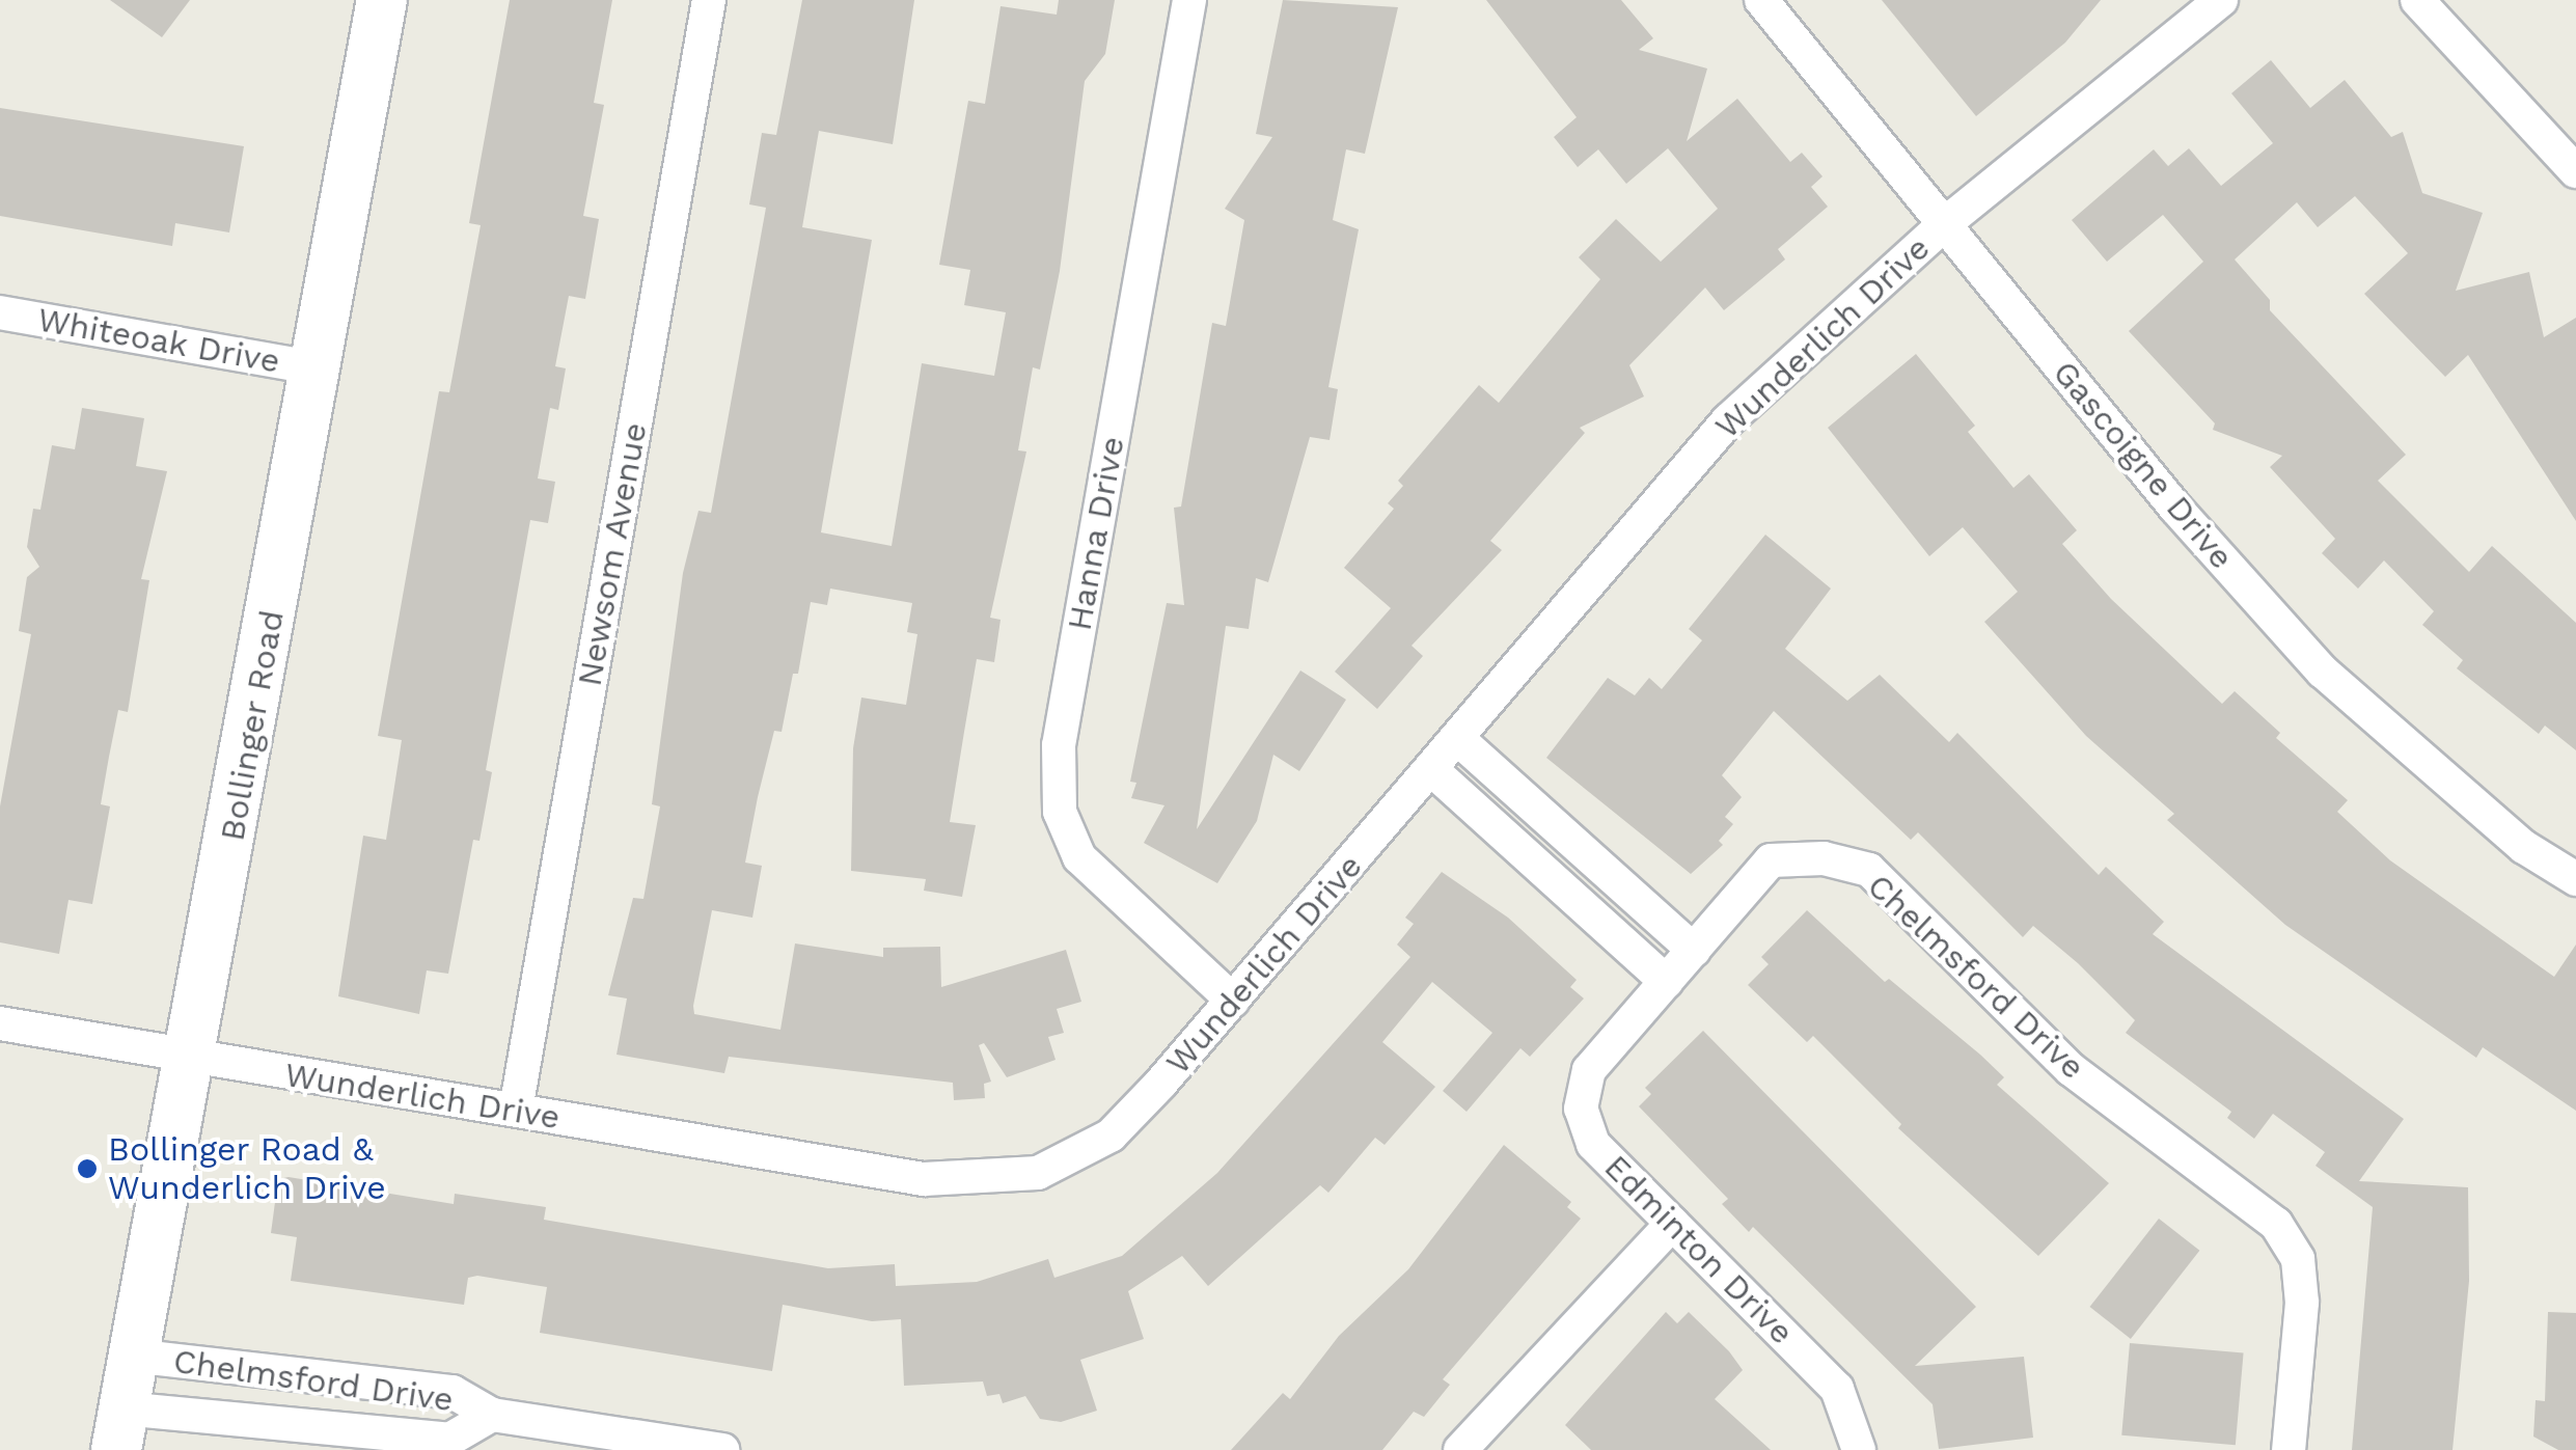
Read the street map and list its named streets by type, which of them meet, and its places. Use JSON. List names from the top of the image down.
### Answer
{
  "streets": {
    "main road": ["Bollinger Road"],
    "street": [
      "Wunderlich Drive",
      "Whiteoak Drive",
      "Gascoigne Drive",
      "Hanna Drive",
      "Newsom Avenue",
      "Chelmsford Drive",
      "Edminton Drive"
    ]
  },
  "crossings": [
    ["Wunderlich Drive", "Gascoigne Drive"],
    ["Wunderlich Drive", "Hanna Drive"],
    ["Wunderlich Drive", "Newsom Avenue"],
    ["Wunderlich Drive", "Bollinger Road"],
    ["Whiteoak Drive", "Bollinger Road"],
    ["Bollinger Road", "Chelmsford Drive"],
    ["Chelmsford Drive", "Edminton Drive"]
  ],
  "places": ["Bollinger Road & Wunderlich Drive"]
}
